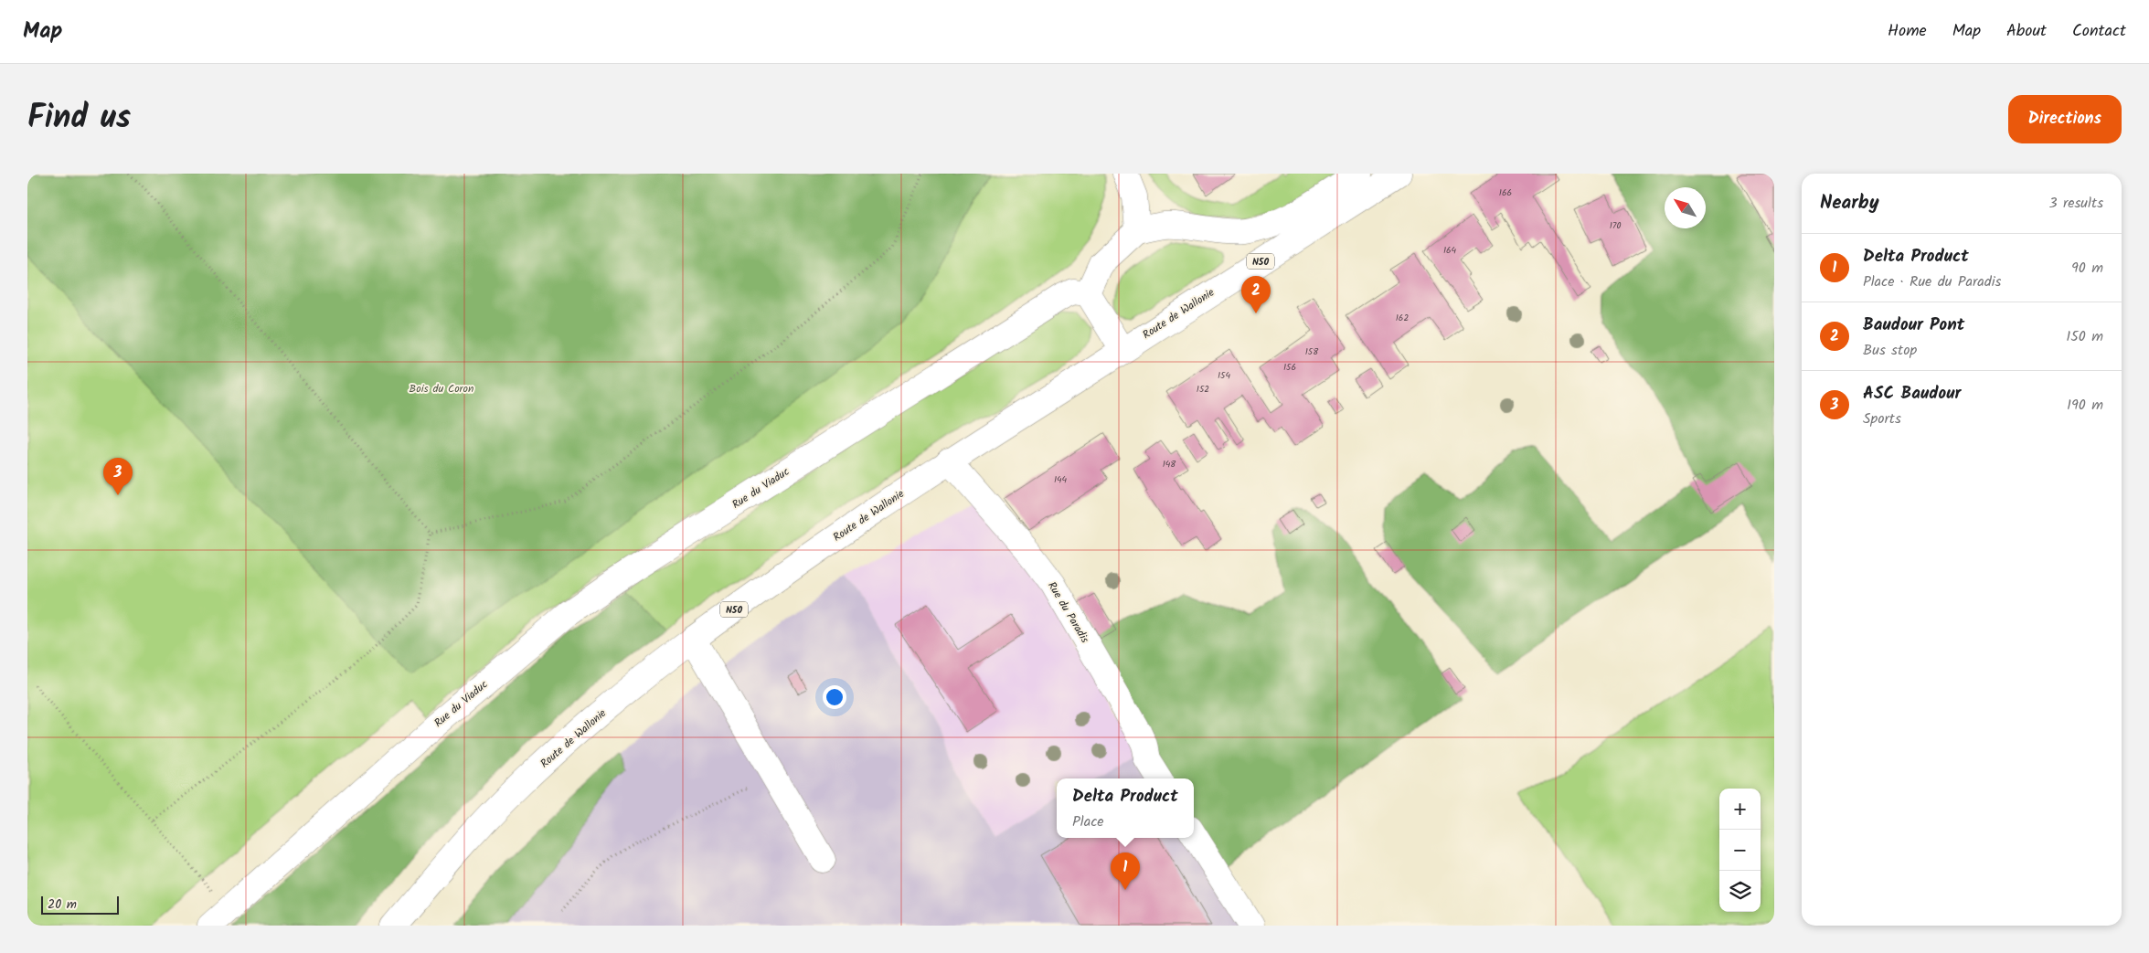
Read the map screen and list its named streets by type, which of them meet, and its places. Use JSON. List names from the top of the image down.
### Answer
{
  "streets": {
    "street": [
      "N50",
      "Route de Wallonie",
      "Rue du Viaduc",
      "Rue du Paradis"
    ]
  },
  "crossings": [
    ["Route de Wallonie", "Rue du Paradis"]
  ],
  "parks": ["Bois du Coron"],
  "house_numbers": [
    "166",
    "170",
    "164",
    "162",
    "158",
    "156",
    "154",
    "152",
    "148",
    "144"
  ],
  "scale_bar": "20 m",
  "north": "top left",
  "page": {
    "header": "Map",
    "nav": [
      "Home",
      "Map",
      "About",
      "Contact"
    ],
    "title": "Find us",
    "buttons": "Directions",
    "heading": ["Nearby", "3 results"],
    "list": [
      {
        "mark": "1",
        "name": "Delta Product",
        "note": "Place · Rue du Paradis",
        "value": "90 m"
      },
      {
        "mark": "2",
        "name": "Baudour Pont",
        "note": "Bus stop",
        "value": "150 m"
      },
      {
        "mark": "3",
        "name": "ASC Baudour",
        "note": "Sports",
        "value": "190 m"
      }
    ],
    "pins": ["2", "3", "1"],
    "popup": ["Delta Product", "Place"],
    "map_buttons": ["+", "−"],
    "scale": "20 m"
  }
}
